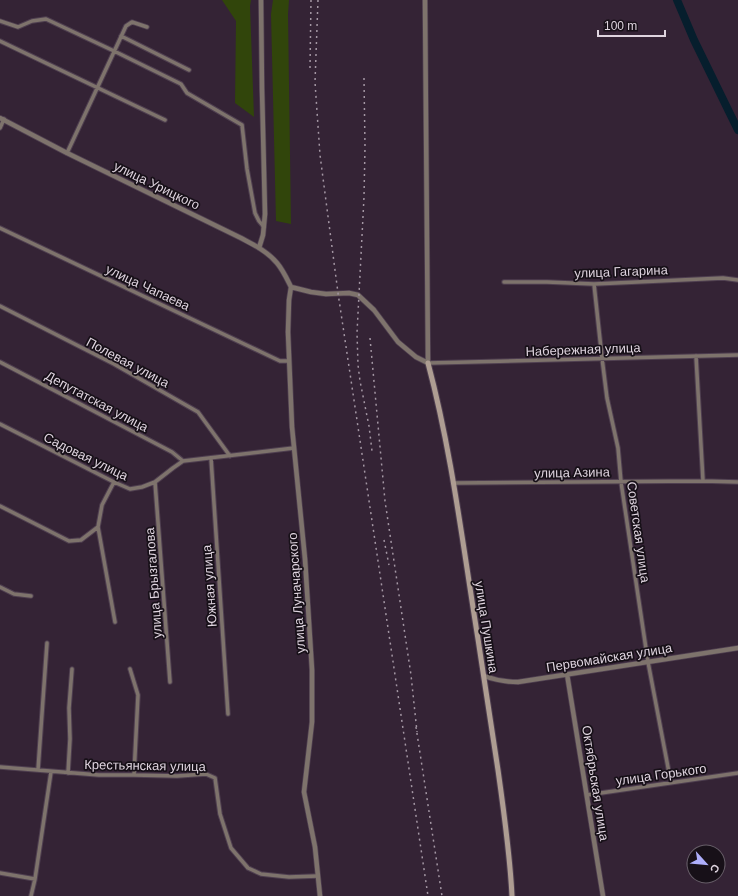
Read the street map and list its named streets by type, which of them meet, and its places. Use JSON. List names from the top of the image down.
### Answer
{
  "streets": {
    "main road": ["улица Пушкина"],
    "street": [
      "улица Урицкого",
      "улица Гагарина",
      "улица Чапаева",
      "Набережная улица",
      "Полевая улица",
      "Депутатская улица",
      "Садовая улица",
      "улица Азина",
      "Советская улица",
      "улица Брызгалова",
      "Южная улица",
      "улица Луначарского",
      "Первомайская улица",
      "Крестьянская улица",
      "улица Горького",
      "Октябрьская улица"
    ]
  },
  "crossings": [
    ["улица Урицкого", "улица Луначарского"],
    ["улица Гагарина", "Советская улица"],
    ["улица Чапаева", "улица Луначарского"],
    ["Набережная улица", "Советская улица"],
    ["Набережная улица", "улица Пушкина"],
    ["Депутатская улица", "Садовая улица"],
    ["Садовая улица", "улица Брызгалова"],
    ["улица Азина", "Советская улица"],
    ["улица Азина", "улица Пушкина"],
    ["Советская улица", "Первомайская улица"],
    ["Советская улица", "улица Горького"],
    ["улица Луначарского", "Крестьянская улица"],
    ["улица Пушкина", "Первомайская улица"],
    ["Первомайская улица", "Октябрьская улица"],
    ["улица Горького", "Октябрьская улица"]
  ],
  "scale_bar": "100 m",
  "north": "bottom right"
}
